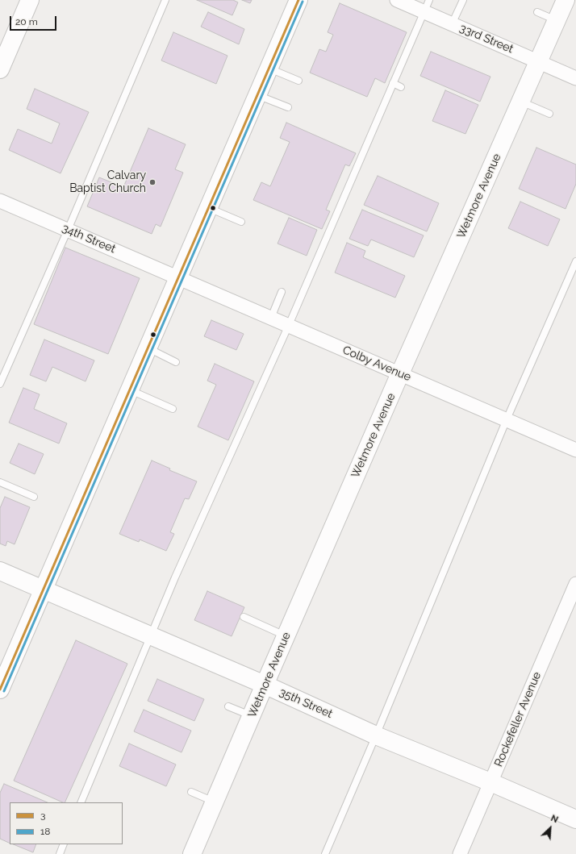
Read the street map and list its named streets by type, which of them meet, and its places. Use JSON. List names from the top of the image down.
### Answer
{
  "streets": {
    "street": [
      "33rd Street",
      "Wetmore Avenue",
      "34th Street",
      "Colby Avenue",
      "35th Street",
      "Rockefeller Avenue"
    ]
  },
  "crossings": [
    ["33rd Street", "Wetmore Avenue"],
    ["Wetmore Avenue", "Colby Avenue"],
    ["Wetmore Avenue", "35th Street"],
    ["34th Street", "Colby Avenue"],
    ["35th Street", "Rockefeller Avenue"]
  ],
  "places": ["Calvary Baptist Church"],
  "lines": ["transit line 3", "transit line 18"],
  "legend": ["3", "18"],
  "scale_bar": "20 m",
  "north": "top right"
}
